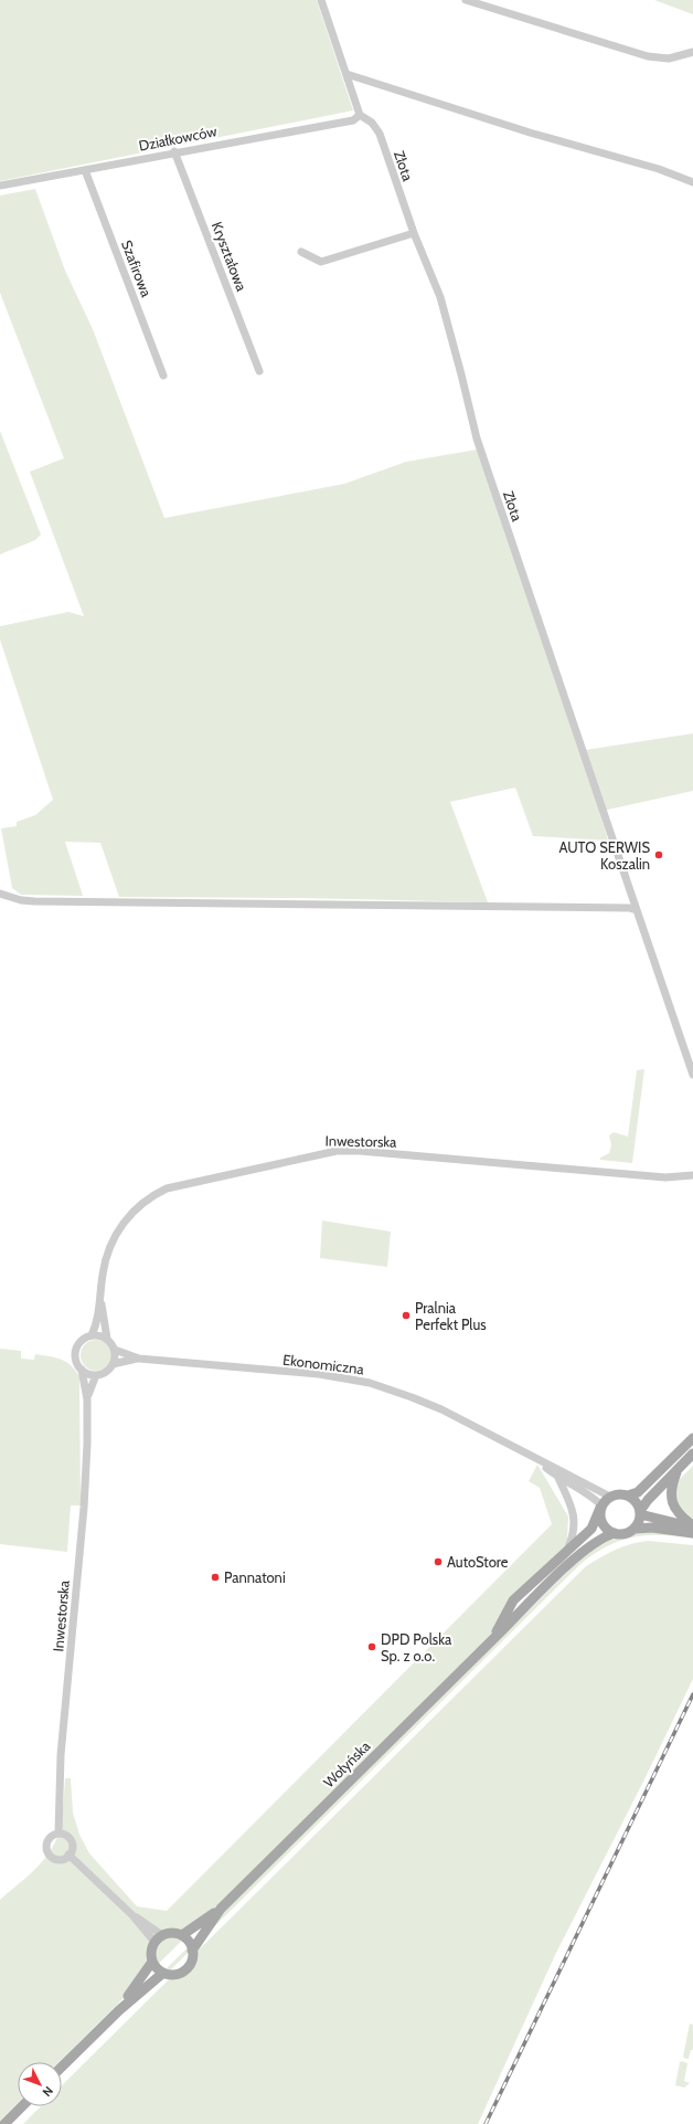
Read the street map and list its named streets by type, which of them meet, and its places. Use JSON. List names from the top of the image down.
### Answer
{
  "streets": {
    "main road": ["Wołyńska"],
    "street": [
      "Działkowców",
      "Złota",
      "Kryształowa",
      "Szafirowa",
      "Inwestorska",
      "Ekonomiczna"
    ]
  },
  "crossings": [
    ["Działkowców", "Złota"],
    ["Działkowców", "Kryształowa"],
    ["Działkowców", "Szafirowa"],
    ["Inwestorska", "Ekonomiczna"],
    ["Ekonomiczna", "Wołyńska"]
  ],
  "places": [
    "AUTO SERWIS Koszalin",
    "Pralnia Perfekt Plus",
    "AutoStore",
    "Pannatoni",
    "DPD Polska Sp. z o.o."
  ],
  "north": "bottom right"
}
